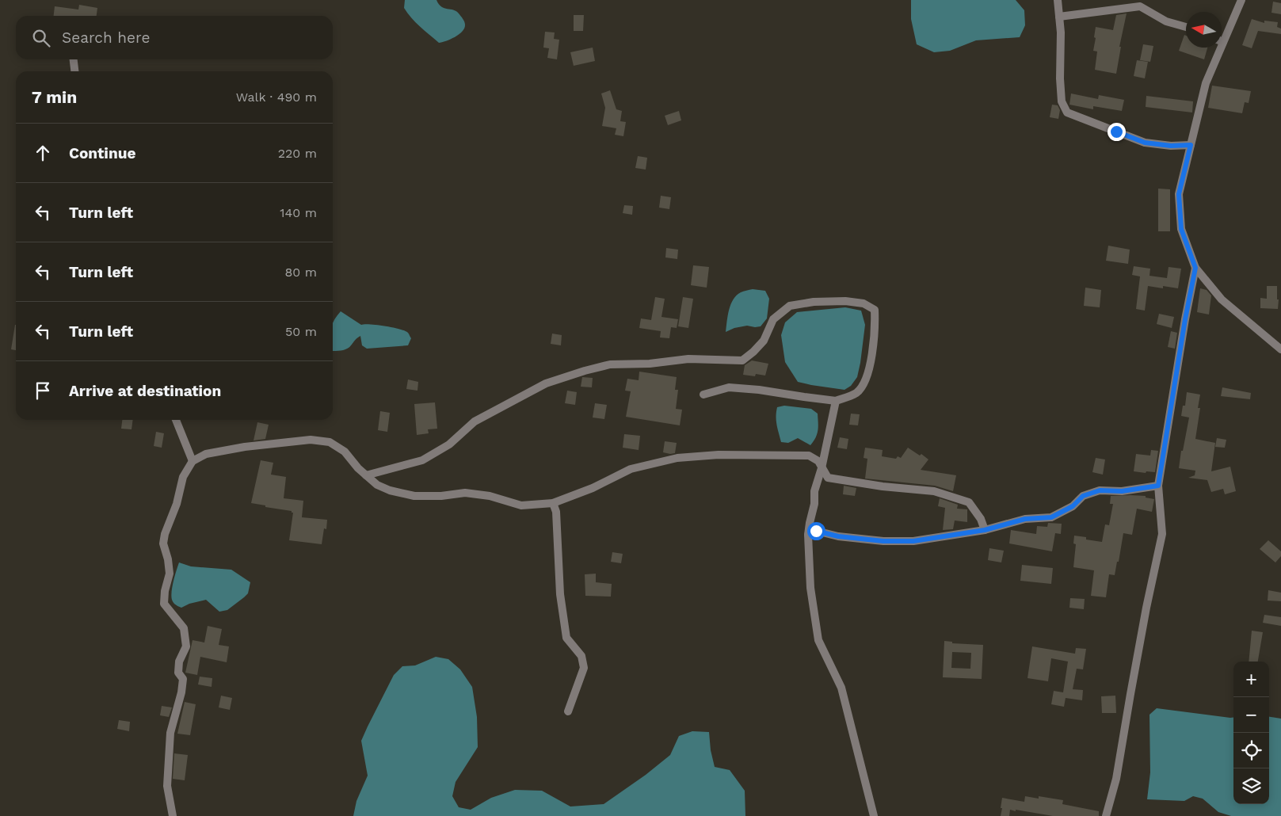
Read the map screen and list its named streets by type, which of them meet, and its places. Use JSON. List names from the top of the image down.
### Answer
{
  "north": "left",
  "page": {
    "search": "Search here",
    "heading": ["7 min", "Walk · 490 m"],
    "list": [
      ["Continue", "220 m"],
      ["Turn left", "140 m"],
      ["Turn left", "80 m"],
      ["Turn left", "50 m"],
      "Arrive at destination"
    ],
    "map_buttons": ["+", "−"]
  }
}
